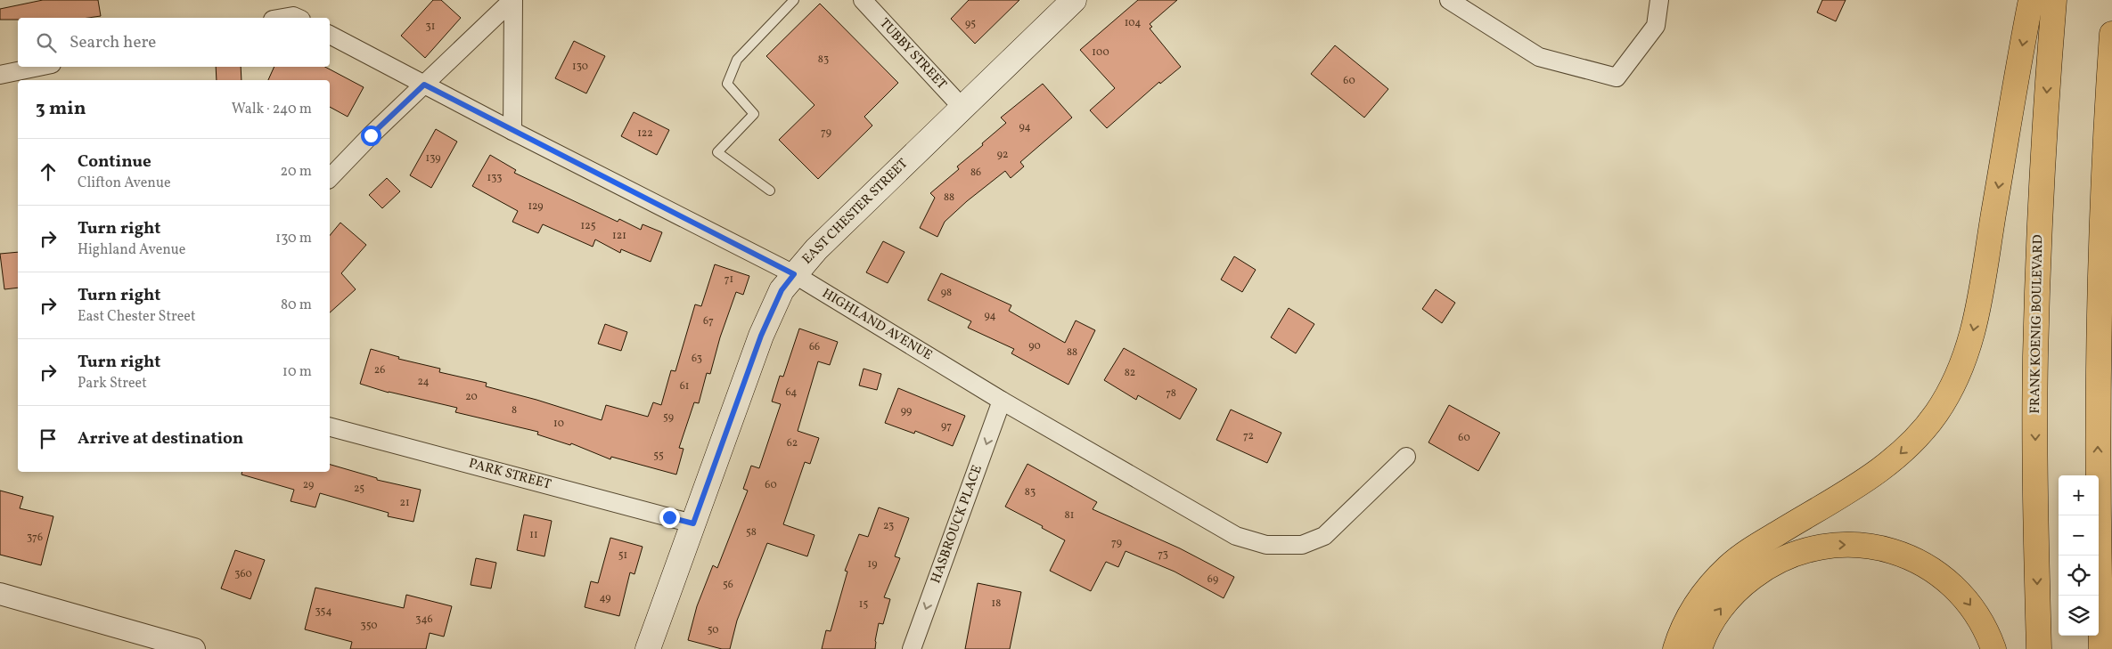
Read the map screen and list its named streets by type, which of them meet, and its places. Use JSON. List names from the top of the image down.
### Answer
{
  "streets": {
    "main road": ["EAST CHESTER STREET", "FRANK KOENIG BOULEVARD"],
    "street": [
      "TUBBY STREET",
      "HIGHLAND AVENUE",
      "PARK STREET",
      "HASBROUCK PLACE"
    ]
  },
  "crossings": [
    ["TUBBY STREET", "EAST CHESTER STREET"],
    ["EAST CHESTER STREET", "HIGHLAND AVENUE"],
    ["EAST CHESTER STREET", "PARK STREET"],
    ["HIGHLAND AVENUE", "HASBROUCK PLACE"]
  ],
  "one_way": ["HASBROUCK PLACE"],
  "house_numbers": [
    "104",
    "95",
    "31",
    "100",
    "83",
    "130",
    "60",
    "94",
    "79",
    "122",
    "92",
    "139",
    "86",
    "133",
    "88",
    "129",
    "125",
    "121",
    "71",
    "98",
    "94",
    "67",
    "90",
    "66",
    "88",
    "63",
    "26",
    "82",
    "24",
    "61",
    "64",
    "78",
    "20",
    "8",
    "99",
    "59",
    "10",
    "97",
    "72",
    "60",
    "62",
    "55",
    "29",
    "60",
    "25",
    "83",
    "21",
    "81",
    "23",
    "58",
    "11",
    "376",
    "79",
    "73",
    "51",
    "19",
    "360",
    "69",
    "56",
    "49",
    "18",
    "15",
    "354",
    "346",
    "350",
    "50"
  ],
  "page": {
    "search": "Search here",
    "heading": ["3 min", "Walk · 240 m"],
    "list": [
      ["Continue", "Clifton Avenue", "20 m"],
      ["Turn right", "Highland Avenue", "130 m"],
      ["Turn right", "East Chester Street", "80 m"],
      ["Turn right", "Park Street", "10 m"],
      "Arrive at destination"
    ],
    "map_buttons": ["+", "−"]
  }
}
